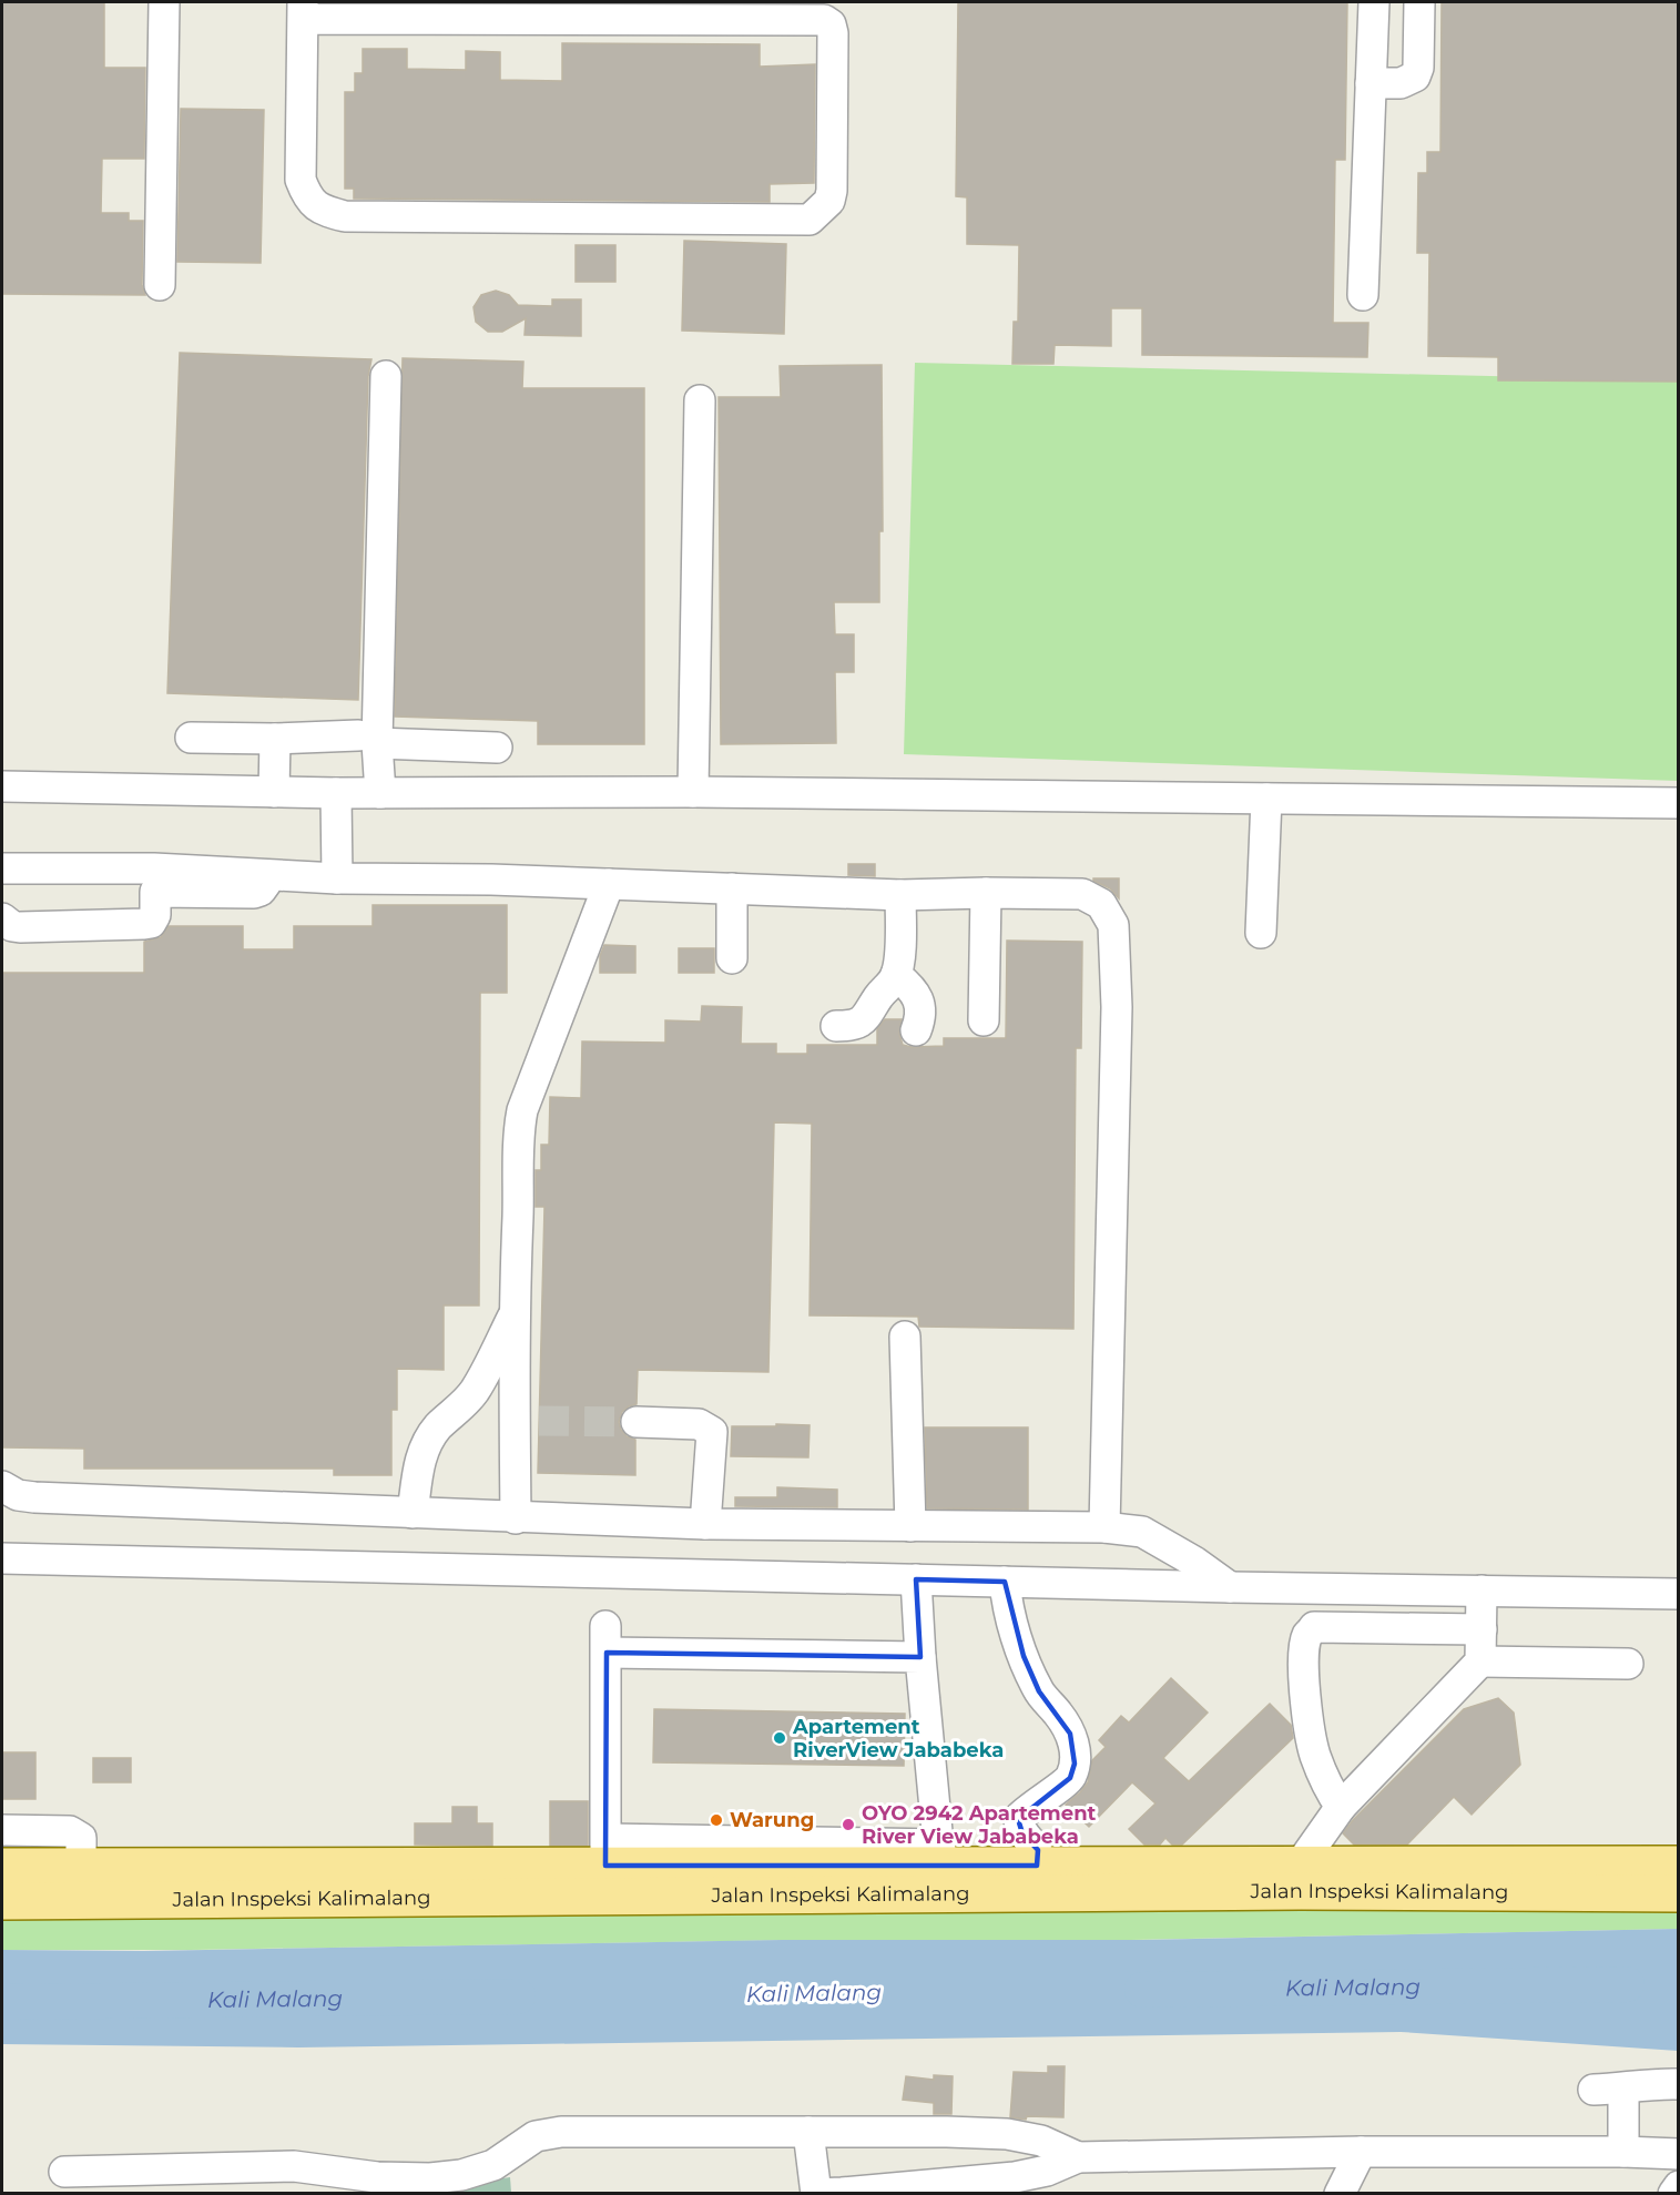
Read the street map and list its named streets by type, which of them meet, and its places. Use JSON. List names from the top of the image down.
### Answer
{
  "streets": {
    "main road": ["Jalan Inspeksi Kalimalang"]
  },
  "water": ["Kali Malang"],
  "places": ["Apartement RiverView Jababeka", "Warung", "OYO 2942 Apartement River View Jababeka"]
}
